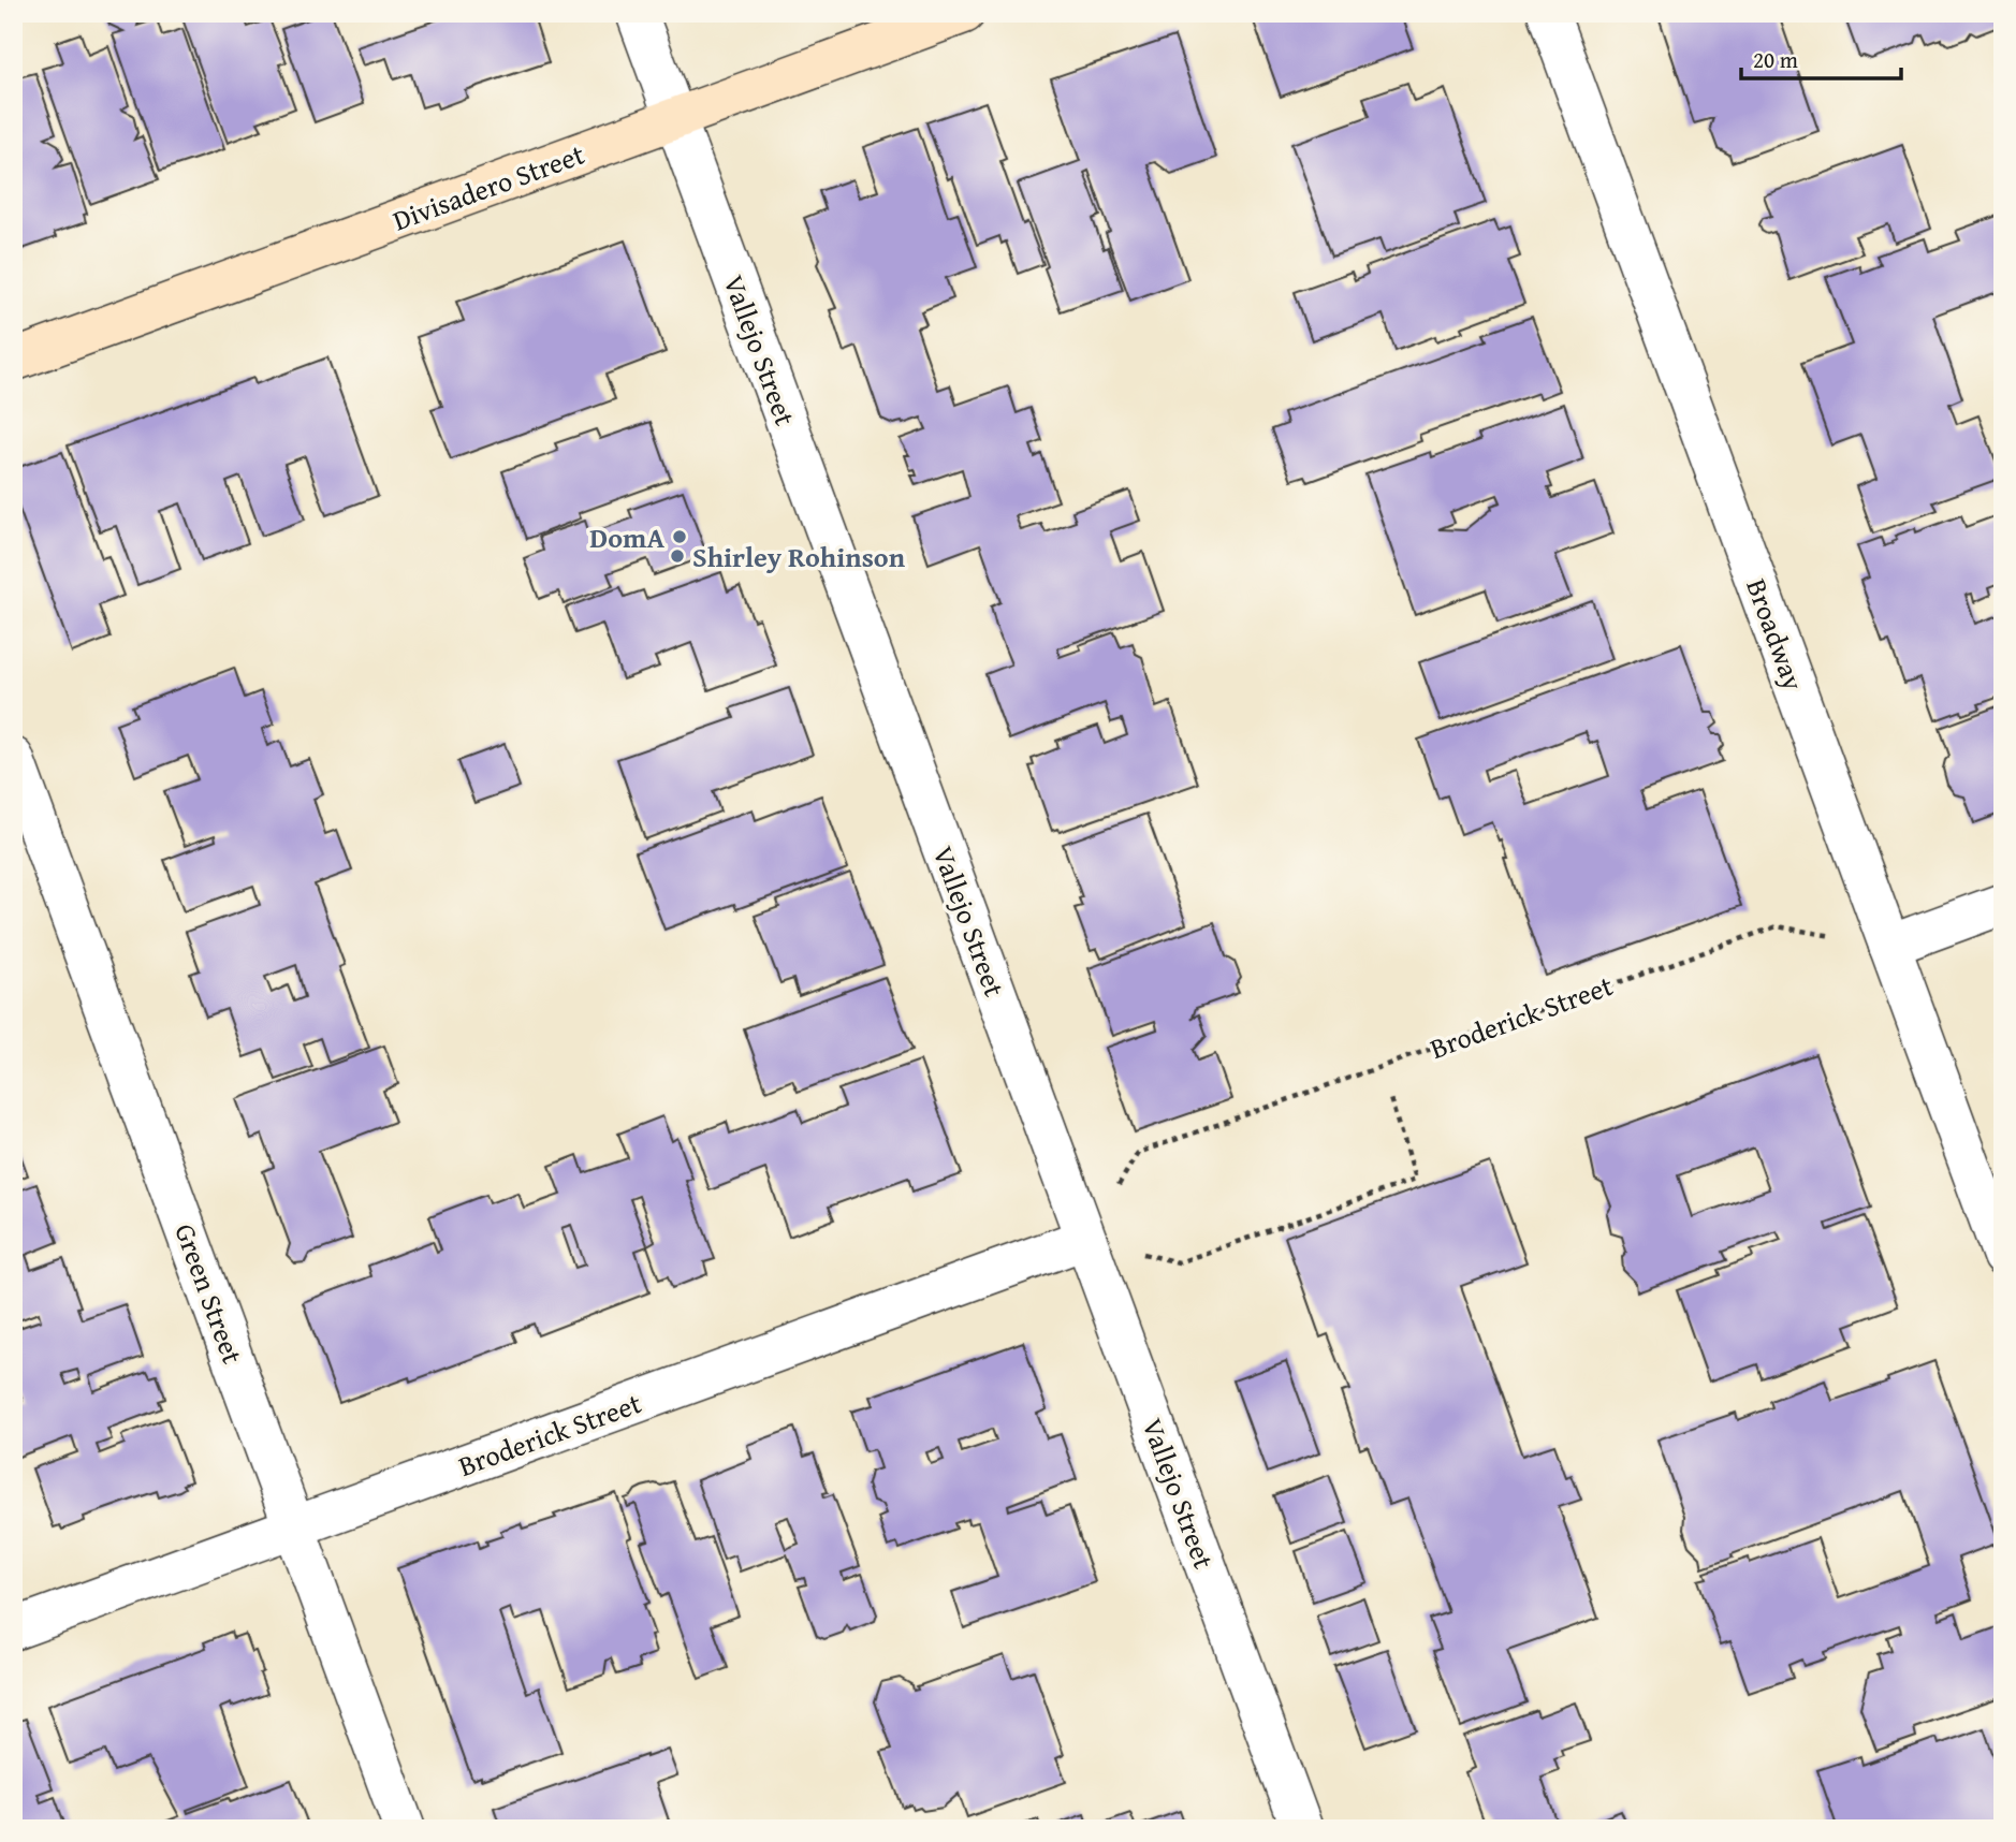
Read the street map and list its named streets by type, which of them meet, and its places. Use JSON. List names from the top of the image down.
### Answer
{
  "streets": {
    "main road": ["Divisadero Street"],
    "street": [
      "Vallejo Street",
      "Broadway",
      "Broderick Street",
      "Green Street"
    ]
  },
  "crossings": [
    ["Divisadero Street", "Vallejo Street"],
    ["Vallejo Street", "Broderick Street"],
    ["Broadway", "Broderick Street"],
    ["Broderick Street", "Green Street"]
  ],
  "places": ["DomA", "Shirley Rohinson"],
  "scale_bar": "20 m"
}
